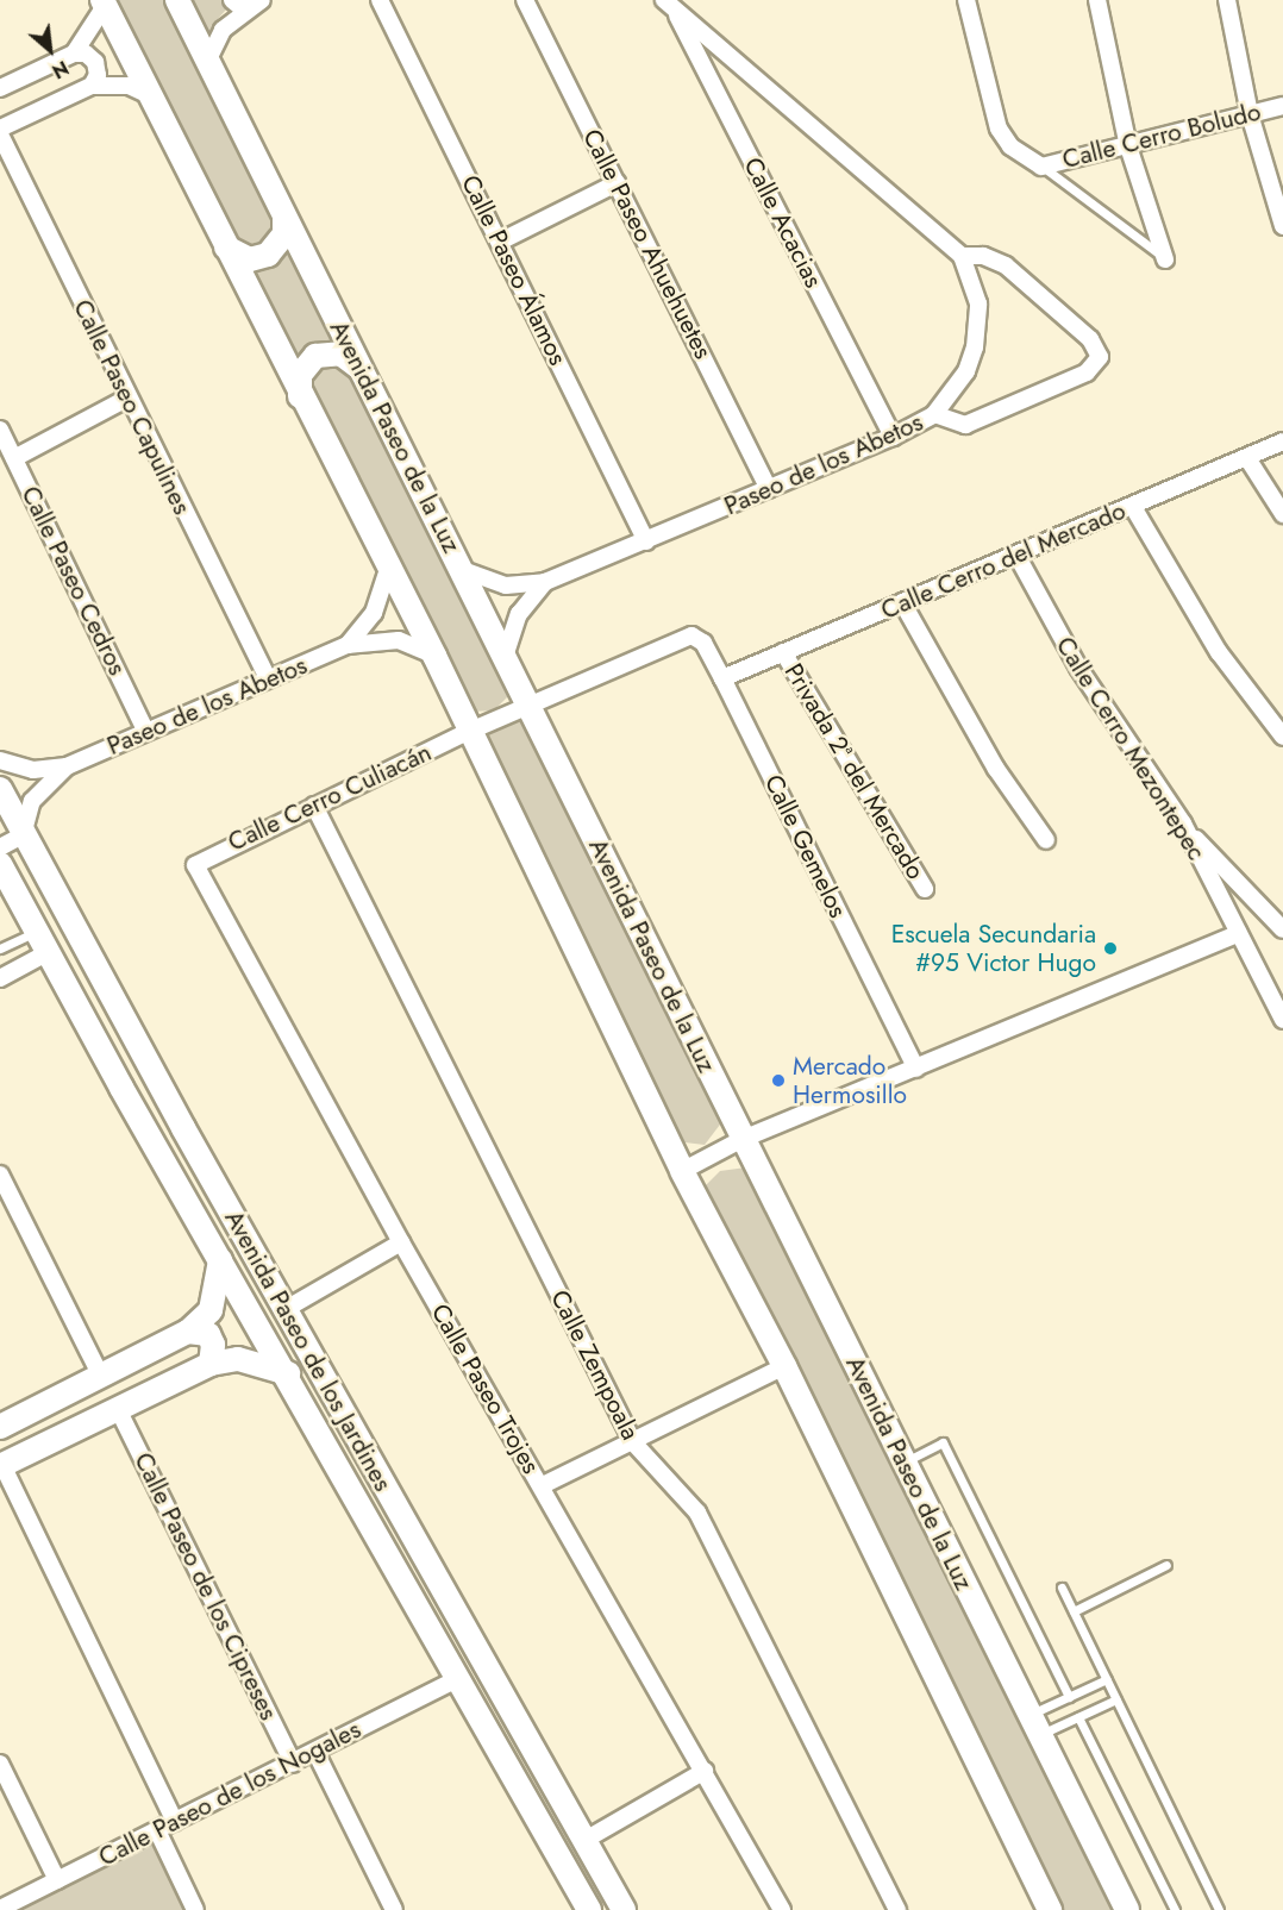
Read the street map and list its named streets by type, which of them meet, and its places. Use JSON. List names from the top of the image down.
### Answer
{
  "streets": {
    "street": [
      "Calle Cerro Boludo",
      "Calle Acacias",
      "Calle Paseo Ahuehuetes",
      "Calle Paseo Álamos",
      "Calle Paseo Capulines",
      "Avenida Paseo de la Luz",
      "Paseo de los Abetos",
      "Calle Cerro del Mercado",
      "Calle Paseo Cedros",
      "Calle Cerro Mezontepec",
      "Privada 2ª del Mercado",
      "Calle Cerro Culiacán",
      "Calle Gemelos",
      "Avenida Paseo de los Jardines",
      "Calle Zempoala",
      "Calle Paseo Trojes",
      "Calle Paseo de los Cipreses",
      "Calle Paseo de los Nogales"
    ]
  },
  "crossings": [
    ["Calle Acacias", "Paseo de los Abetos"],
    ["Calle Paseo Ahuehuetes", "Paseo de los Abetos"],
    ["Calle Paseo Álamos", "Paseo de los Abetos"],
    ["Calle Paseo Capulines", "Paseo de los Abetos"],
    ["Avenida Paseo de la Luz", "Paseo de los Abetos"],
    ["Avenida Paseo de la Luz", "Calle Cerro Culiacán"],
    ["Avenida Paseo de la Luz", "Calle Gemelos"],
    ["Paseo de los Abetos", "Calle Paseo Cedros"],
    ["Paseo de los Abetos", "Avenida Paseo de los Jardines"],
    ["Calle Cerro del Mercado", "Calle Cerro Mezontepec"],
    ["Calle Cerro del Mercado", "Privada 2ª del Mercado"],
    ["Calle Cerro del Mercado", "Calle Gemelos"],
    ["Calle Cerro Culiacán", "Calle Gemelos"],
    ["Calle Cerro Culiacán", "Calle Zempoala"],
    ["Calle Cerro Culiacán", "Calle Paseo Trojes"],
    ["Avenida Paseo de los Jardines", "Calle Paseo de los Nogales"],
    ["Calle Paseo de los Cipreses", "Calle Paseo de los Nogales"]
  ],
  "places": ["Escuela Secundaria #95 Victor Hugo", "Mercado Hermosillo"],
  "north": "bottom right"
}
